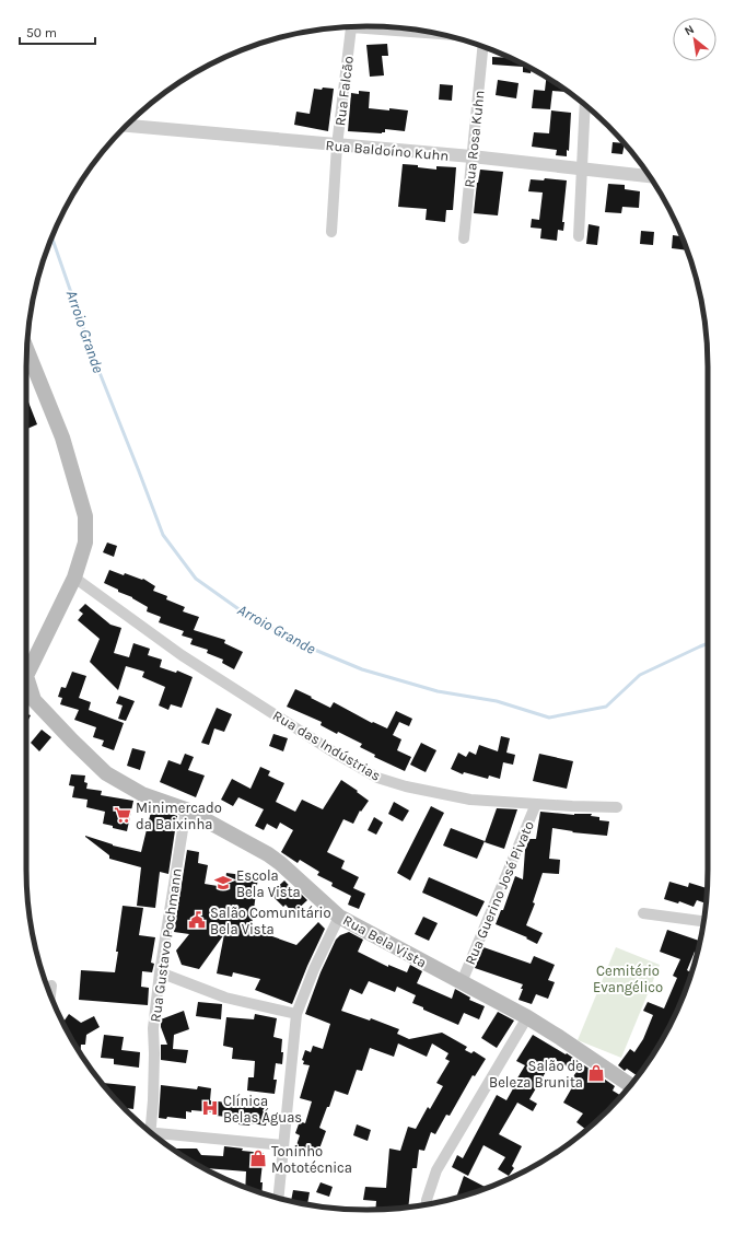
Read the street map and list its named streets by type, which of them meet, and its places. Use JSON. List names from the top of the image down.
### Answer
{
  "streets": {
    "main road": ["Rua Bela Vista"],
    "street": [
      "Rua Falcão",
      "Rua Rosa Kuhn",
      "Rua Baldoíno Kuhn",
      "Rua das Indústrias",
      "Rua Guerino José Pivato",
      "Rua Gustavo Pochmann"
    ]
  },
  "crossings": [
    ["Rua Falcão", "Rua Baldoíno Kuhn"],
    ["Rua Rosa Kuhn", "Rua Baldoíno Kuhn"],
    ["Rua das Indústrias", "Rua Guerino José Pivato"],
    ["Rua Guerino José Pivato", "Rua Bela Vista"],
    ["Rua Bela Vista", "Rua Gustavo Pochmann"]
  ],
  "water": ["Arroio Grande"],
  "parks": ["Cemitério Evangélico"],
  "places": {
    "supermarket": ["Minimercado da Baixinha"],
    "school or university": ["Escola Bela Vista"],
    "public building": ["Salão Comunitário Bela Vista"],
    "shop": ["Salão de Beleza Brunita", "Toninho Mototécnica"],
    "hospital": ["Clínica Belas Águas"]
  },
  "scale_bar": "50 m",
  "north": "top left"
}
